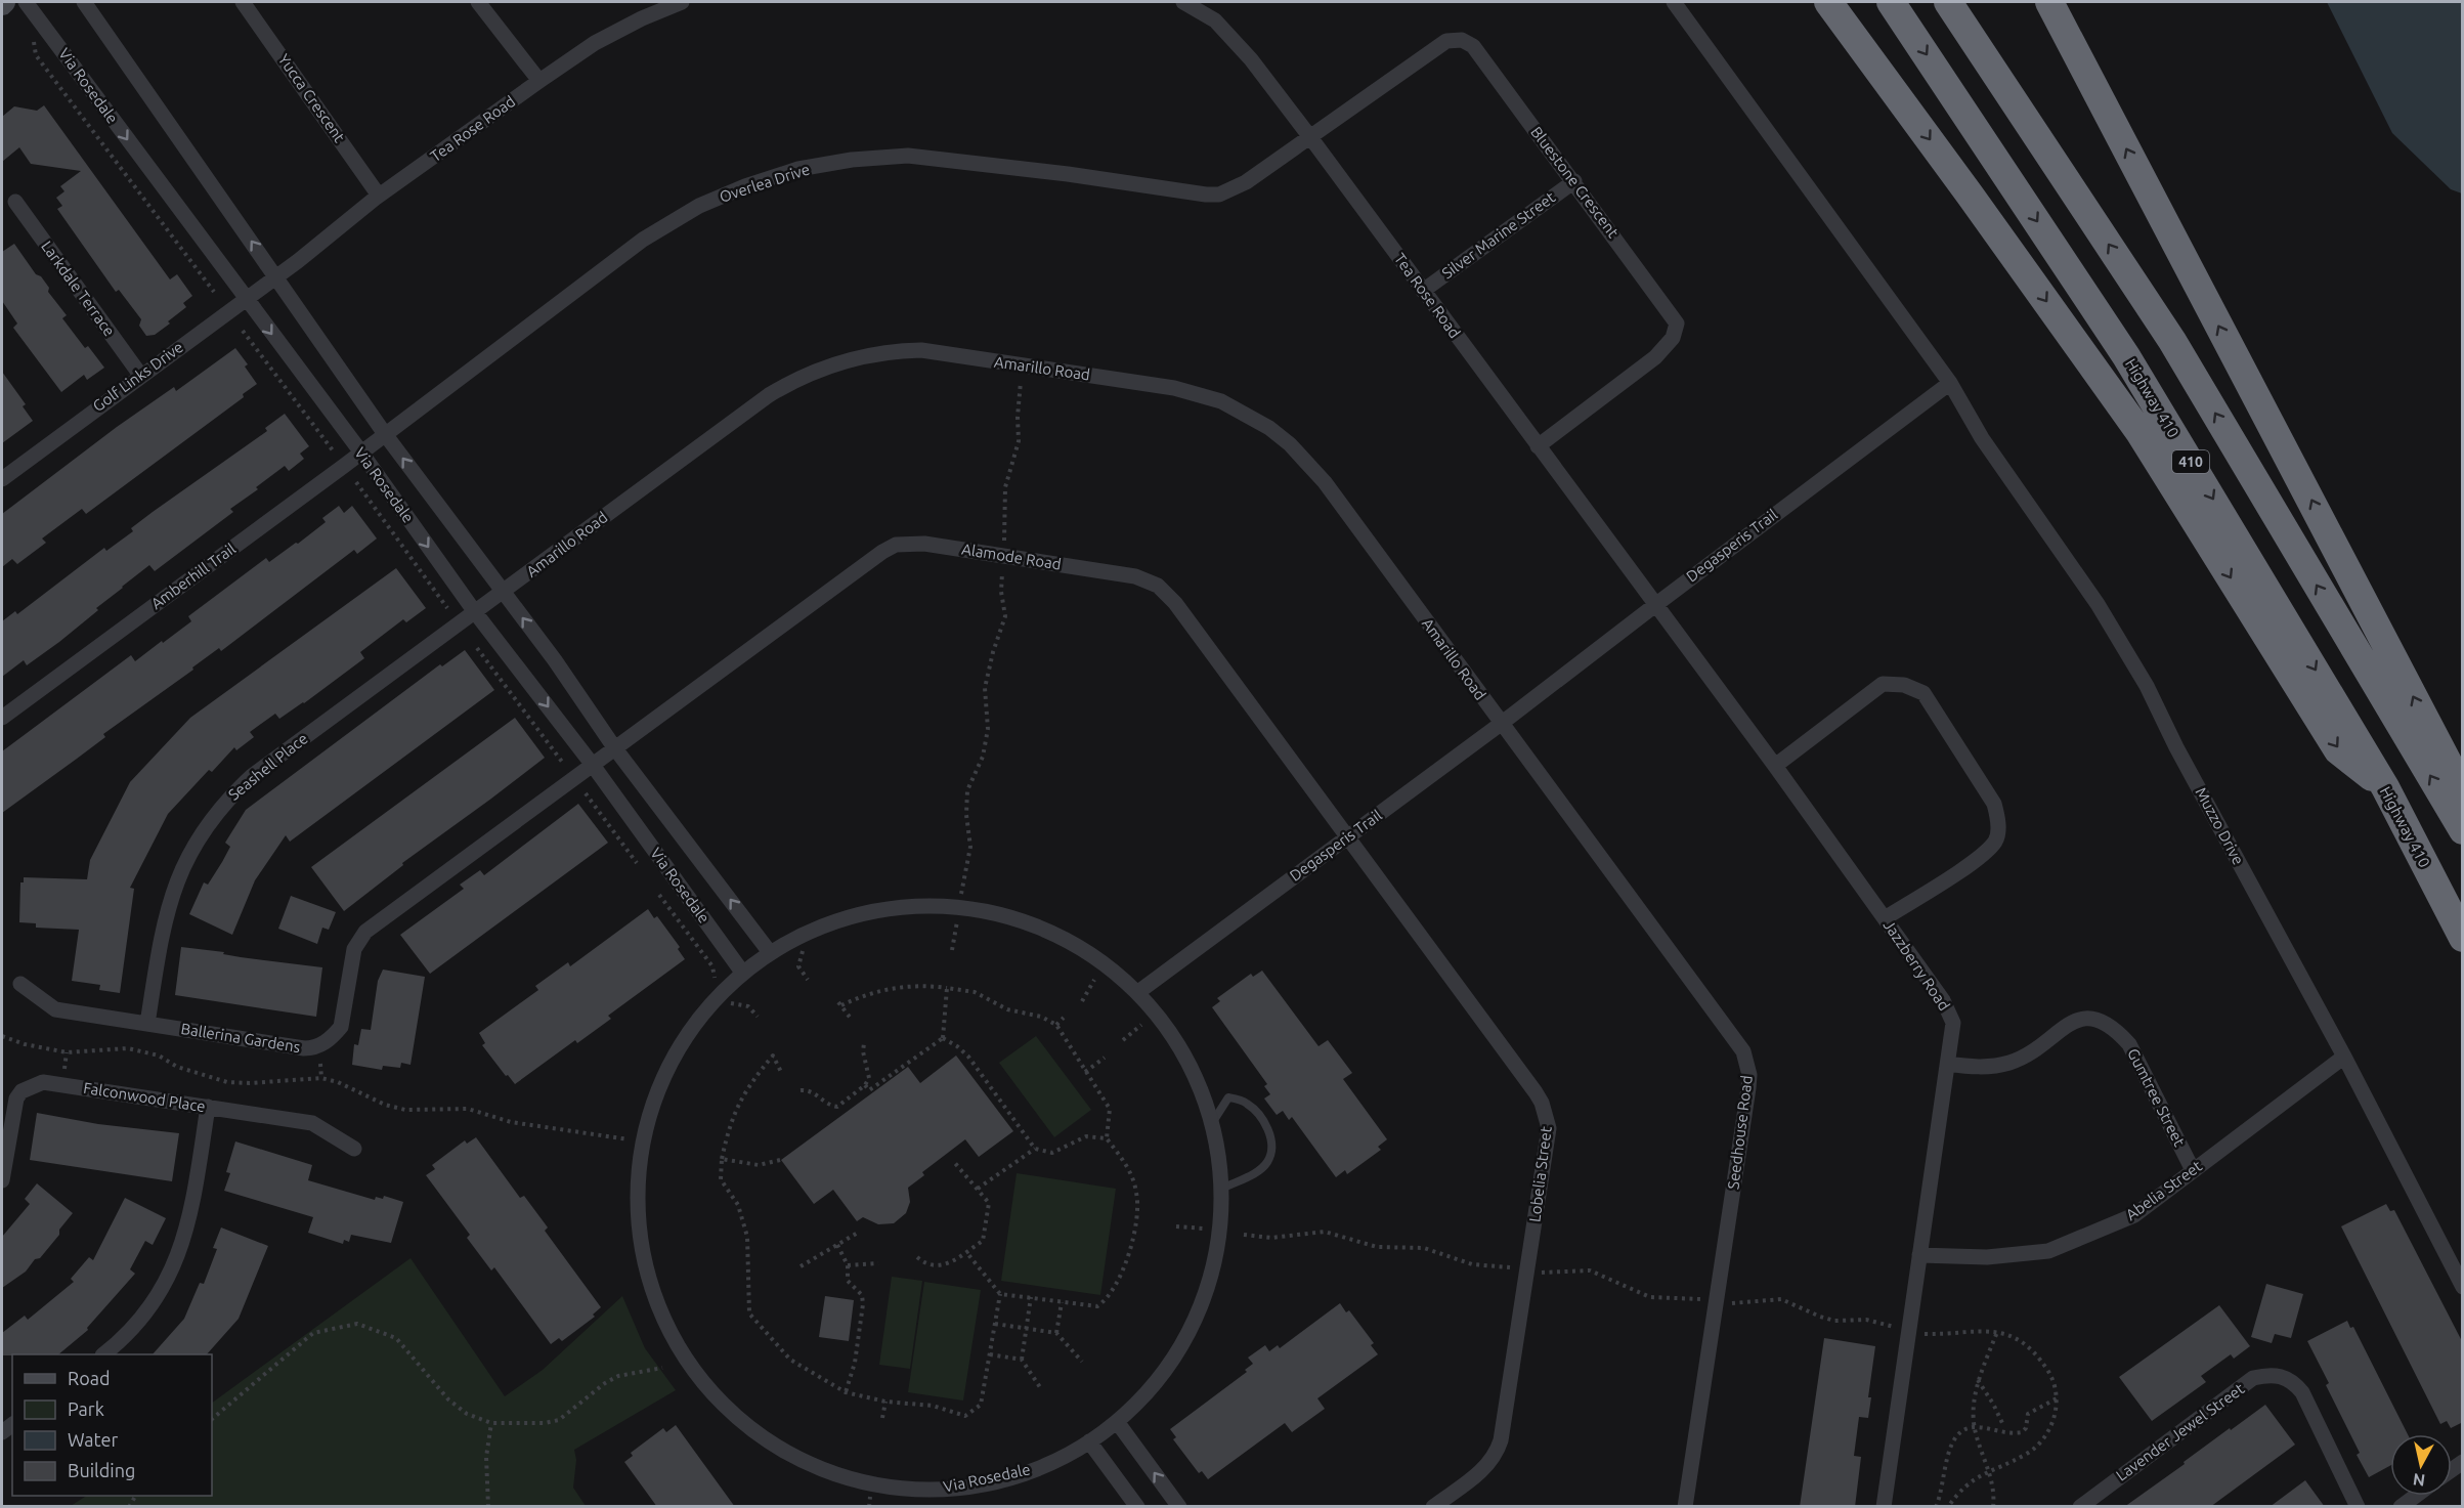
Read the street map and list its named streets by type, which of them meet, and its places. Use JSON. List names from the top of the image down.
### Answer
{
  "streets": {
    "highway": ["Highway 410", "410"],
    "street": [
      "Via Rosedale",
      "Yucca Crescent",
      "Tea Rose Road",
      "Bluestone Crescent",
      "Overlea Drive",
      "Silver Marine Street",
      "Larkdale Terrace",
      "Amarillo Road",
      "Golf Links Drive",
      "Degasperis Trail",
      "Alamode Road",
      "Amberhill Trail",
      "Seashell Place",
      "Muzzo Drive",
      "Jazzberry Road",
      "Ballerina Gardens",
      "Falconwood Place",
      "Gumtree Street",
      "Seedhouse Road",
      "Lobelia Street",
      "Abelia Street",
      "Lavender Jewel Street"
    ]
  },
  "crossings": [
    ["Via Rosedale", "Tea Rose Road"],
    ["Via Rosedale", "Overlea Drive"],
    ["Via Rosedale", "Amarillo Road"],
    ["Via Rosedale", "Golf Links Drive"],
    ["Via Rosedale", "Degasperis Trail"],
    ["Via Rosedale", "Alamode Road"],
    ["Via Rosedale", "Amberhill Trail"],
    ["Via Rosedale", "Seashell Place"],
    ["Via Rosedale", "Ballerina Gardens"],
    ["Yucca Crescent", "Tea Rose Road"],
    ["Tea Rose Road", "Bluestone Crescent"],
    ["Tea Rose Road", "Overlea Drive"],
    ["Tea Rose Road", "Silver Marine Street"],
    ["Tea Rose Road", "Golf Links Drive"],
    ["Tea Rose Road", "Degasperis Trail"],
    ["Tea Rose Road", "Jazzberry Road"],
    ["Bluestone Crescent", "Overlea Drive"],
    ["Bluestone Crescent", "Silver Marine Street"],
    ["Overlea Drive", "Amberhill Trail"],
    ["Larkdale Terrace", "Golf Links Drive"],
    ["Amarillo Road", "Degasperis Trail"],
    ["Amarillo Road", "Seashell Place"],
    ["Amarillo Road", "Seedhouse Road"],
    ["Degasperis Trail", "Alamode Road"],
    ["Degasperis Trail", "Muzzo Drive"],
    ["Degasperis Trail", "Jazzberry Road"],
    ["Degasperis Trail", "Seedhouse Road"],
    ["Degasperis Trail", "Lobelia Street"],
    ["Alamode Road", "Ballerina Gardens"],
    ["Alamode Road", "Lobelia Street"],
    ["Seashell Place", "Ballerina Gardens"],
    ["Muzzo Drive", "Abelia Street"],
    ["Jazzberry Road", "Gumtree Street"],
    ["Jazzberry Road", "Abelia Street"],
    ["Gumtree Street", "Abelia Street"]
  ],
  "legend": [
    "Road",
    "Park",
    "Water",
    "Building"
  ],
  "north": "bottom"
}
